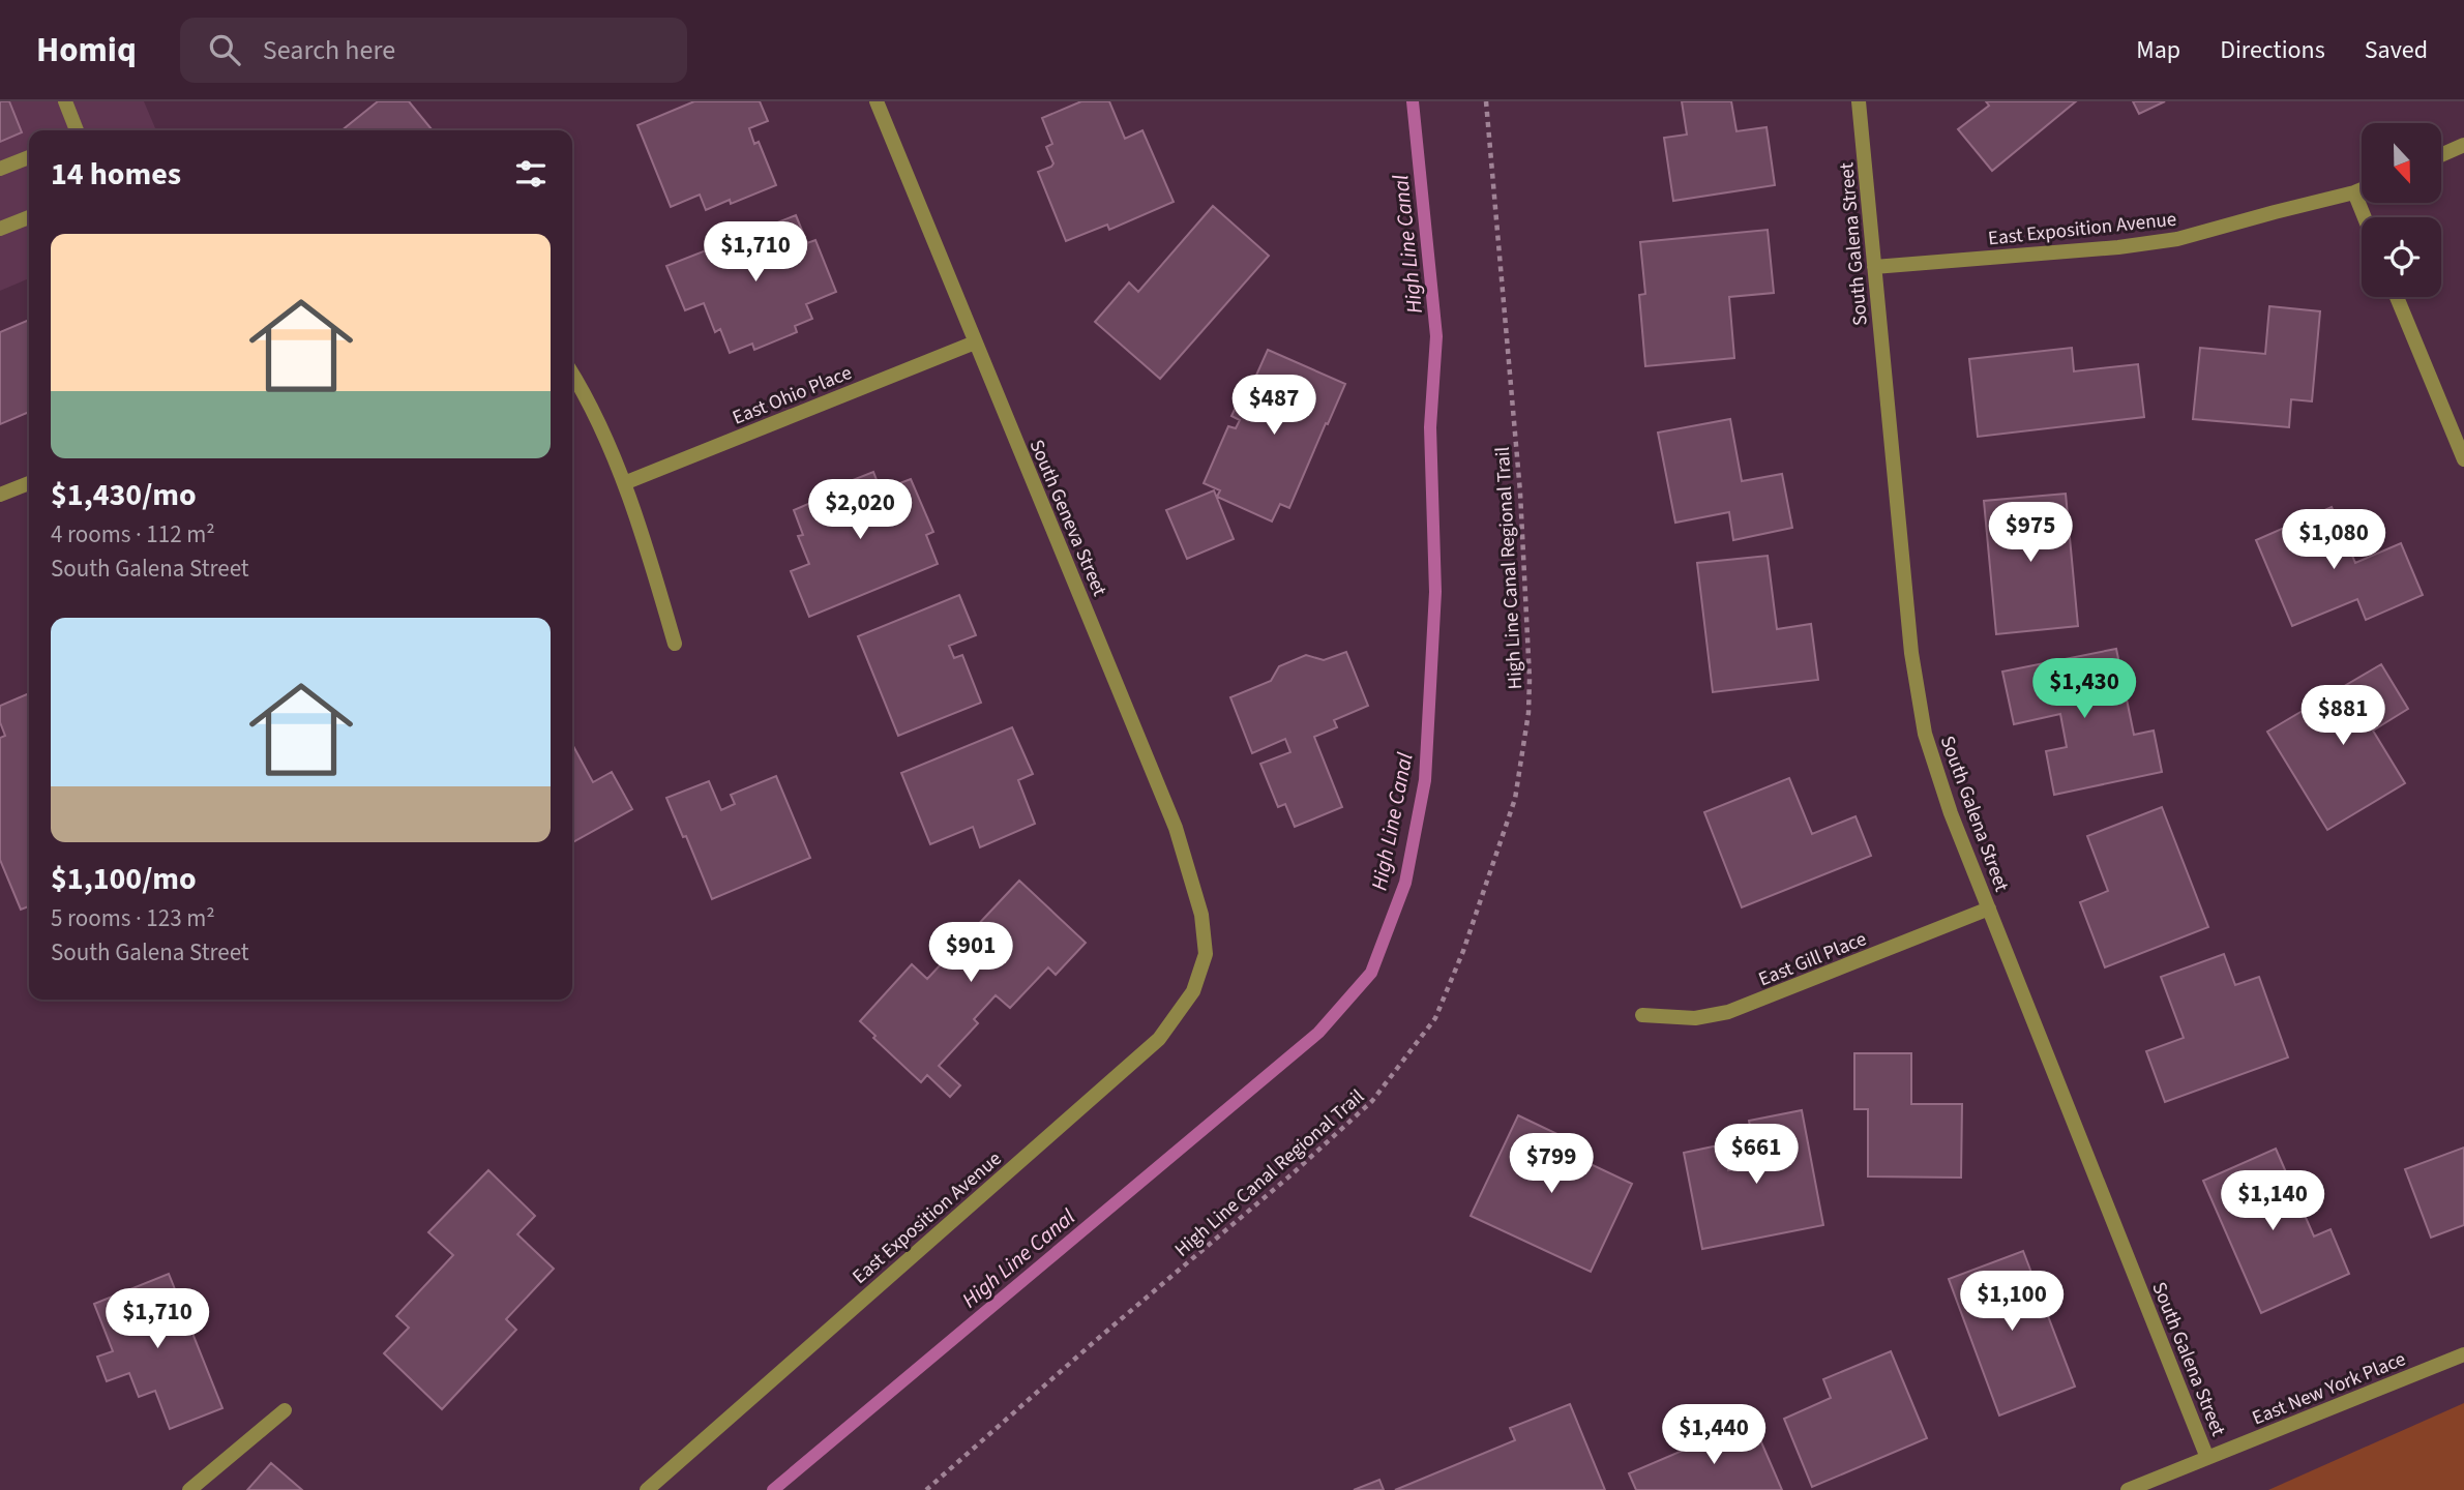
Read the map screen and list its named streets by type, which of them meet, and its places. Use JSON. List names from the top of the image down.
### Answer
{
  "streets": {
    "street": [
      "East Exposition Avenue",
      "South Galena Street",
      "East Ohio Place",
      "South Geneva Street",
      "East Gill Place",
      "East New York Place"
    ],
    "path": ["High Line Canal Regional Trail"]
  },
  "crossings": [
    ["East Exposition Avenue", "South Galena Street"],
    ["East Exposition Avenue", "South Geneva Street"],
    ["South Galena Street", "East Gill Place"],
    ["South Galena Street", "East New York Place"],
    ["East Ohio Place", "South Geneva Street"]
  ],
  "water": ["High Line Canal"],
  "north": "bottom",
  "page": {
    "header": "Homiq",
    "search": "Search here",
    "nav": ["Map", "Directions", "Saved"],
    "heading": "14 homes",
    "list": [
      {
        "name": "$1,430/mo",
        "note": "4 rooms · 112 m² · South Galena Street"
      },
      {
        "name": "$1,100/mo",
        "note": "5 rooms · 123 m² · South Galena Street"
      }
    ],
    "price": [
      "$1,710",
      "$487",
      "$2,020",
      "$975",
      "$1,080",
      "$1,430",
      "$881",
      "$901",
      "$661",
      "$799",
      "$1,140",
      "$1,100",
      "$1,710",
      "$1,440"
    ]
  }
}
